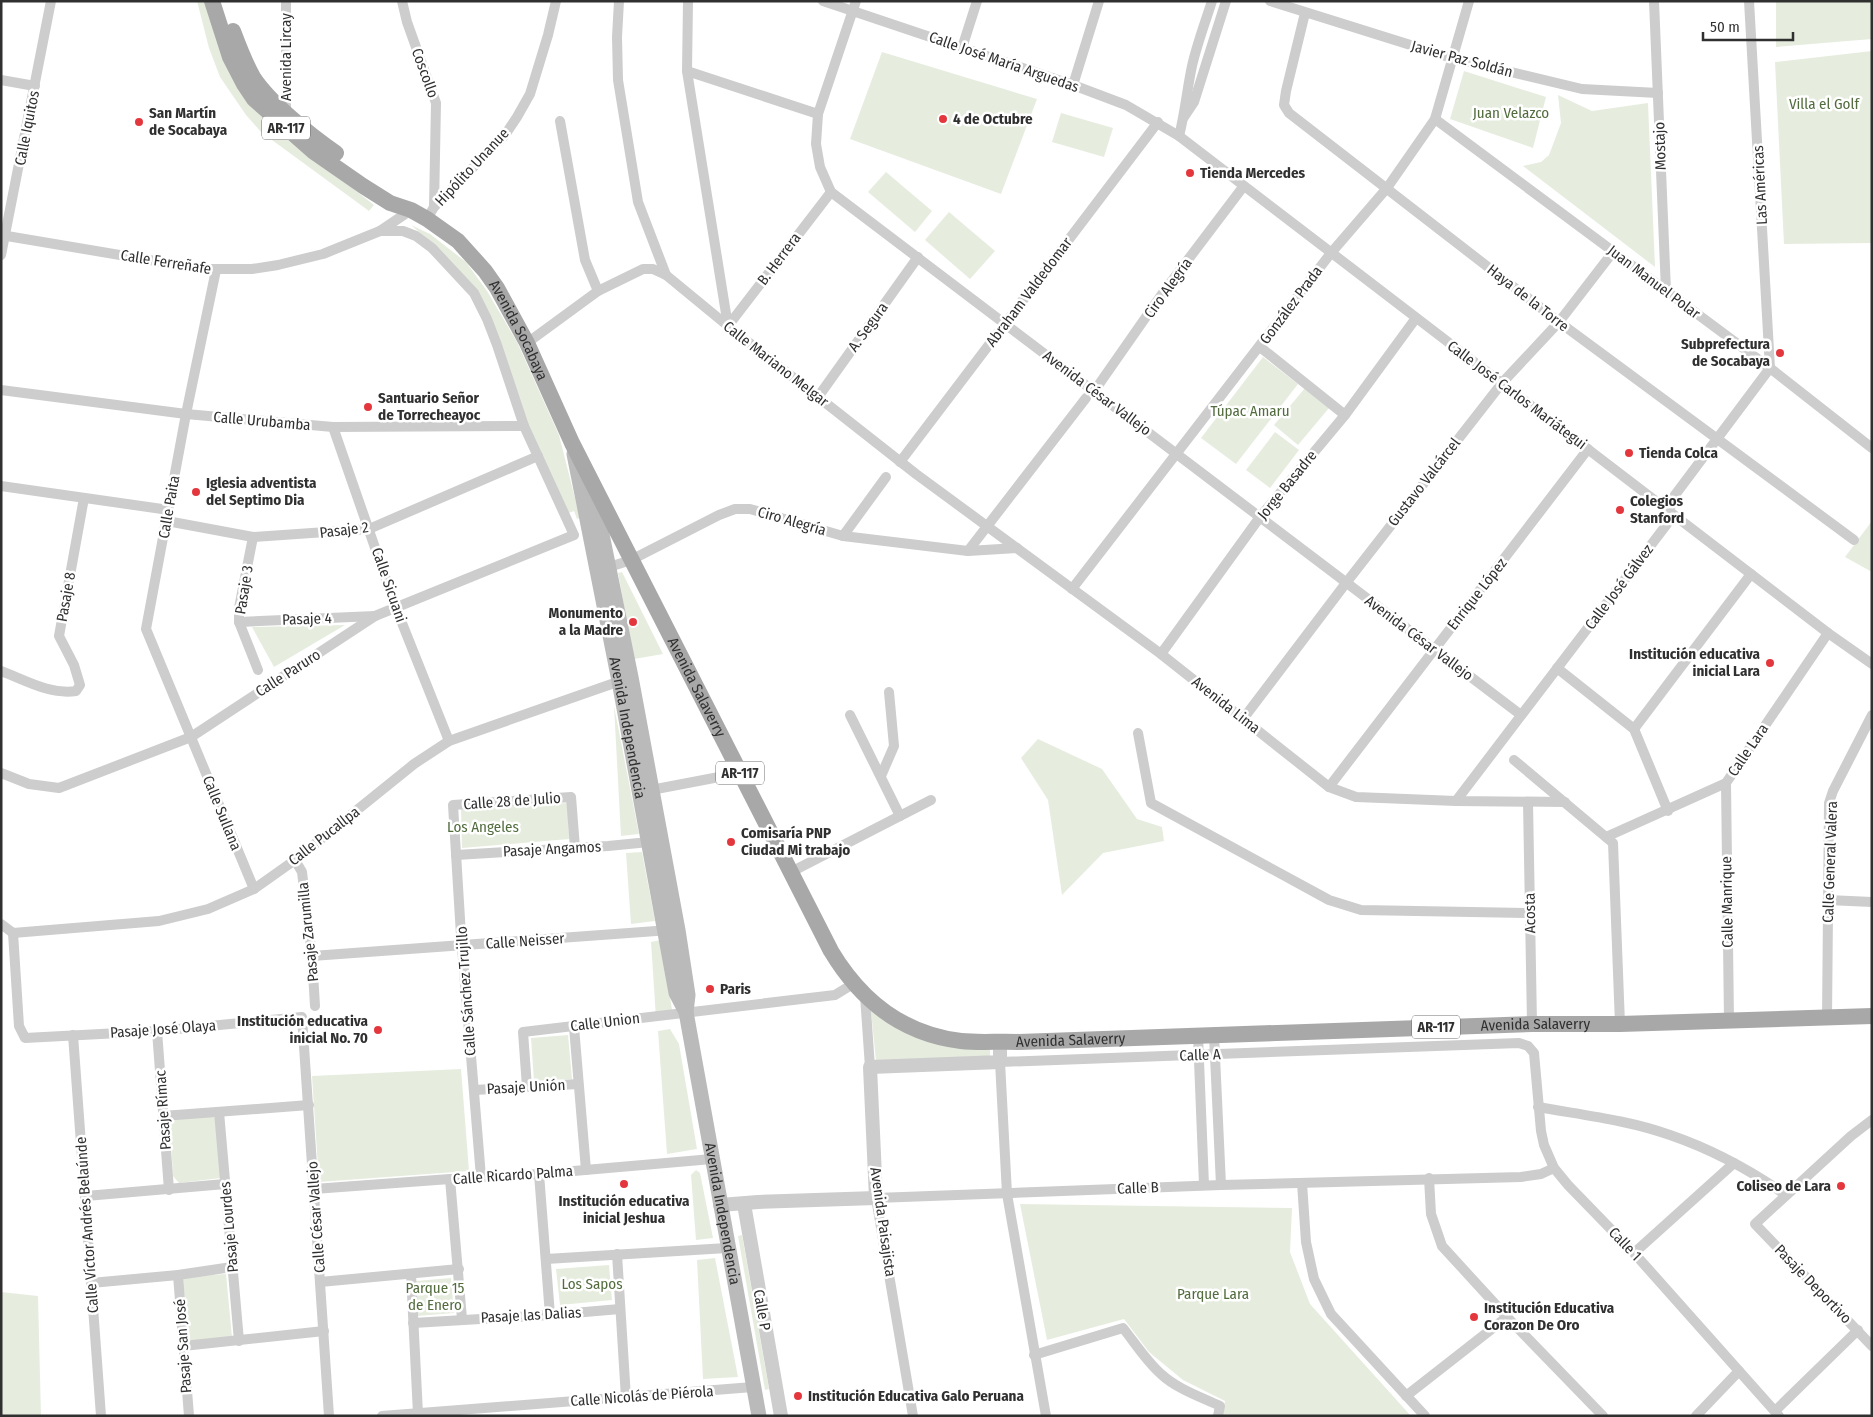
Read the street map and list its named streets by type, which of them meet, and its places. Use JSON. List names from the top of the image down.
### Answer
{
  "streets": {
    "main road": [
      "AR-117",
      "Avenida Socabaya",
      "Avenida Salaverry",
      "Avenida Independencia"
    ],
    "street": [
      "Avenida Lircay",
      "Javier Paz Soldán",
      "Calle José María Arguedas",
      "Coscollo",
      "Calle Iquitos",
      "Mostajo",
      "Hipólito Unanue",
      "Las Américas",
      "B. Herrera",
      "Calle Ferreñafe",
      "Juan Manuel Polar",
      "Ciro Alegría",
      "Abraham Valdedomar",
      "Haya de la Torre",
      "González Prada",
      "A. Segura",
      "Calle Mariano Melgar",
      "Avenida César Vallejo",
      "Calle José Carlos Mariátegui",
      "Calle Urubamba",
      "Gustavo Valcárcel",
      "Jorge Basadre",
      "Calle Paita",
      "Pasaje 2",
      "Calle Sicuani",
      "Calle José Gálvez",
      "Pasaje 3",
      "Enrique López",
      "Pasaje 8",
      "Pasaje 4",
      "Calle Paruro",
      "Avenida Lima",
      "Calle Lara",
      "Calle 28 de Julio",
      "Calle Sullana",
      "Calle Pucallpa",
      "Pasaje Angamos",
      "Calle General Valera",
      "Calle Manrique",
      "Acosta",
      "Pasaje Zarumilla",
      "Calle Neisser",
      "Calle Sánchez Trujillo",
      "Calle Union",
      "Pasaje José Olaya",
      "Calle A",
      "Pasaje Unión",
      "Pasaje Rímac",
      "Calle Ricardo Palma",
      "Calle B",
      "Calle César Vallejo",
      "Avenida Paisajista",
      "Calle Víctor Andrés Belaúnde",
      "Pasaje Lourdes",
      "Calle 1",
      "Pasaje Deportivo",
      "Calle P",
      "Pasaje las Dalias",
      "Pasaje San José",
      "Calle Nicolás de Piérola"
    ]
  },
  "crossings": [
    ["Avenida Lircay", "Avenida Socabaya"],
    ["Javier Paz Soldán", "Mostajo"],
    ["Javier Paz Soldán", "Haya de la Torre"],
    ["Javier Paz Soldán", "González Prada"],
    ["Calle José María Arguedas", "Abraham Valdedomar"],
    ["Calle José María Arguedas", "Avenida César Vallejo"],
    ["Calle José María Arguedas", "Calle José Carlos Mariátegui"],
    ["Coscollo", "Hipólito Unanue"],
    ["Coscollo", "Avenida Socabaya"],
    ["Calle Iquitos", "Calle Ferreñafe"],
    ["Mostajo", "Juan Manuel Polar"],
    ["Hipólito Unanue", "Avenida Socabaya"],
    ["Las Américas", "Juan Manuel Polar"],
    ["Las Américas", "Calle José Gálvez"],
    ["B. Herrera", "Calle Mariano Melgar"],
    ["B. Herrera", "Avenida César Vallejo"],
    ["Calle Ferreñafe", "Avenida Socabaya"],
    ["Calle Ferreñafe", "Calle Paita"],
    ["Juan Manuel Polar", "González Prada"],
    ["Juan Manuel Polar", "Gustavo Valcárcel"],
    ["Juan Manuel Polar", "Calle José Gálvez"],
    ["Ciro Alegría", "Calle Mariano Melgar"],
    ["Ciro Alegría", "Avenida César Vallejo"],
    ["Ciro Alegría", "Calle José Carlos Mariátegui"],
    ["Ciro Alegría", "Avenida Salaverry"],
    ["Ciro Alegría", "Avenida Lima"],
    ["Ciro Alegría", "Avenida Independencia"],
    ["Abraham Valdedomar", "Calle Mariano Melgar"],
    ["Abraham Valdedomar", "Avenida César Vallejo"],
    ["Haya de la Torre", "González Prada"],
    ["Haya de la Torre", "Gustavo Valcárcel"],
    ["Haya de la Torre", "Calle José Gálvez"],
    ["González Prada", "Avenida César Vallejo"],
    ["González Prada", "Calle José Carlos Mariátegui"],
    ["González Prada", "Avenida Lima"],
    ["A. Segura", "Calle Mariano Melgar"],
    ["A. Segura", "Avenida César Vallejo"],
    ["Avenida Socabaya", "Calle Mariano Melgar"],
    ["Avenida Socabaya", "Avenida Salaverry"],
    ["Avenida Socabaya", "Avenida Independencia"],
    ["Calle Mariano Melgar", "Avenida Lima"],
    ["Avenida César Vallejo", "Gustavo Valcárcel"],
    ["Avenida César Vallejo", "Jorge Basadre"],
    ["Avenida César Vallejo", "Calle José Gálvez"],
    ["Avenida César Vallejo", "Enrique López"],
    ["Calle José Carlos Mariátegui", "Gustavo Valcárcel"],
    ["Calle José Carlos Mariátegui", "Jorge Basadre"],
    ["Calle José Carlos Mariátegui", "Calle José Gálvez"],
    ["Calle José Carlos Mariátegui", "Enrique López"],
    ["Calle José Carlos Mariátegui", "Calle Lara"],
    ["Calle Urubamba", "Calle Paita"],
    ["Calle Urubamba", "Calle Sicuani"],
    ["Gustavo Valcárcel", "Avenida Lima"],
    ["Jorge Basadre", "Avenida Lima"],
    ["Calle Paita", "Pasaje 2"],
    ["Calle Paita", "Calle Paruro"],
    ["Calle Paita", "Calle Sullana"],
    ["Pasaje 2", "Calle Sicuani"],
    ["Pasaje 2", "Pasaje 3"],
    ["Pasaje 2", "Calle Paruro"],
    ["Calle Sicuani", "Calle Paruro"],
    ["Calle Sicuani", "Calle Pucallpa"],
    ["Calle José Gálvez", "Avenida Lima"],
    ["Pasaje 3", "Pasaje 4"],
    ["Enrique López", "Avenida Lima"],
    ["Pasaje 4", "Calle Paruro"],
    ["Calle Paruro", "Calle Sullana"],
    ["Avenida Salaverry", "Avenida Independencia"],
    ["Avenida Salaverry", "Calle General Valera"],
    ["Avenida Salaverry", "Calle Manrique"],
    ["Avenida Salaverry", "Acosta"],
    ["Avenida Salaverry", "Calle Union"],
    ["Avenida Salaverry", "Avenida Paisajista"],
    ["Avenida Lima", "Acosta"],
    ["Avenida Independencia", "Calle Pucallpa"],
    ["Avenida Independencia", "Pasaje Angamos"],
    ["Avenida Independencia", "Calle Neisser"],
    ["Avenida Independencia", "Calle Union"],
    ["Avenida Independencia", "Calle Ricardo Palma"],
    ["Avenida Independencia", "Calle B"],
    ["Avenida Independencia", "Calle Nicolás de Piérola"],
    ["Calle Lara", "Calle Manrique"],
    ["Calle 28 de Julio", "Pasaje Angamos"],
    ["Calle 28 de Julio", "Calle Sánchez Trujillo"],
    ["Calle Sullana", "Calle Pucallpa"],
    ["Calle Pucallpa", "Pasaje Zarumilla"],
    ["Calle Pucallpa", "Pasaje José Olaya"],
    ["Pasaje Angamos", "Calle Sánchez Trujillo"],
    ["Pasaje Zarumilla", "Calle Neisser"],
    ["Calle Neisser", "Calle Sánchez Trujillo"],
    ["Calle Sánchez Trujillo", "Pasaje Unión"],
    ["Calle Sánchez Trujillo", "Calle Ricardo Palma"],
    ["Calle Union", "Pasaje Unión"],
    ["Pasaje José Olaya", "Pasaje Rímac"],
    ["Pasaje José Olaya", "Calle César Vallejo"],
    ["Pasaje José Olaya", "Calle Víctor Andrés Belaúnde"],
    ["Calle A", "Avenida Paisajista"],
    ["Calle A", "Calle 1"],
    ["Calle Ricardo Palma", "Calle César Vallejo"],
    ["Calle B", "Avenida Paisajista"],
    ["Calle B", "Calle 1"],
    ["Calle B", "Calle P"]
  ],
  "parks": [
    "Villa el Golf",
    "Juan Velazco",
    "Túpac Amaru",
    "Los Angeles",
    "Los Sapos",
    "Parque 15 de Enero",
    "Parque Lara"
  ],
  "places": [
    "4 de Octubre",
    "San Martín de Socabaya",
    "Tienda Mercedes",
    "Subprefectura de Socabaya",
    "Santuario Señor de Torrecheayoc",
    "Tienda Colca",
    "Iglesia adventista del Septimo Dia",
    "Colegios Stanford",
    "Monumento a la Madre",
    "Institución educativa inicial Lara",
    "Comisaría PNP Ciudad Mi trabajo",
    "Paris",
    "Institución educativa inicial No. 70",
    "Institución educativa inicial Jeshua",
    "Coliseo de Lara",
    "Institución Educativa Corazon De Oro",
    "Institución Educativa Galo Peruana"
  ],
  "scale_bar": "50 m"
}
